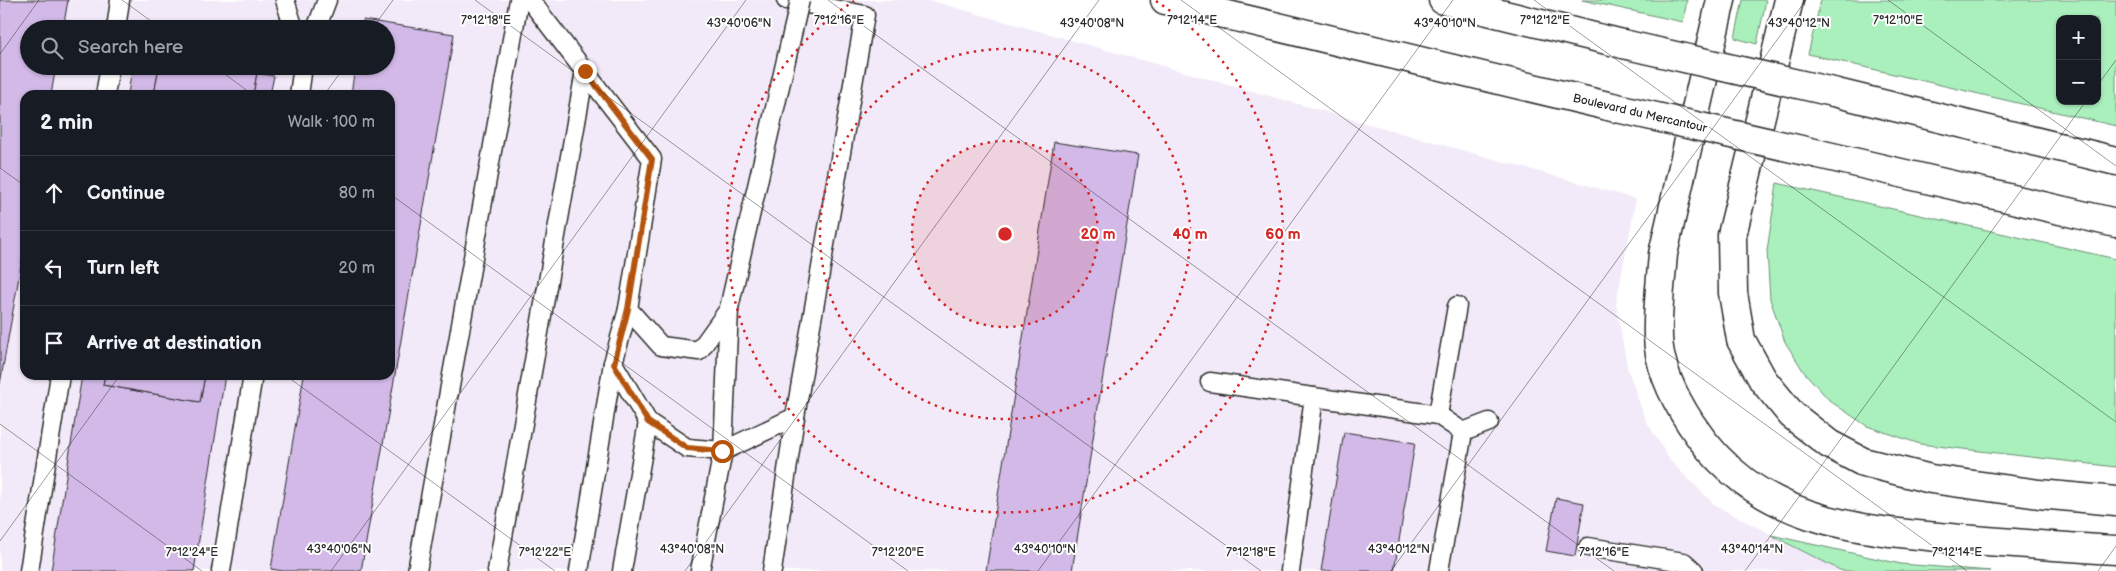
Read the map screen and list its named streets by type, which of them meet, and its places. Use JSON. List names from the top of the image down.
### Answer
{
  "streets": {
    "main road": ["Boulevard du Mercantour"]
  },
  "page": {
    "map_buttons": ["+", "−"],
    "search": "Search here",
    "heading": ["2 min", "Walk · 100 m"],
    "list": [
      ["Continue", "80 m"],
      ["Turn left", "20 m"],
      "Arrive at destination"
    ]
  },
  "coordinates": [
    "7°12'18\"E",
    "7°12'16\"E",
    "7°12'14\"E",
    "7°12'12\"E",
    "7°12'10\"E",
    "43°40'06\"N",
    "43°40'08\"N",
    "43°40'10\"N",
    "43°40'12\"N",
    "43°40'14\"N",
    "7°12'24\"E",
    "7°12'22\"E",
    "7°12'20\"E"
  ],
  "rings": ["20 m", "40 m", "60 m"]
}
